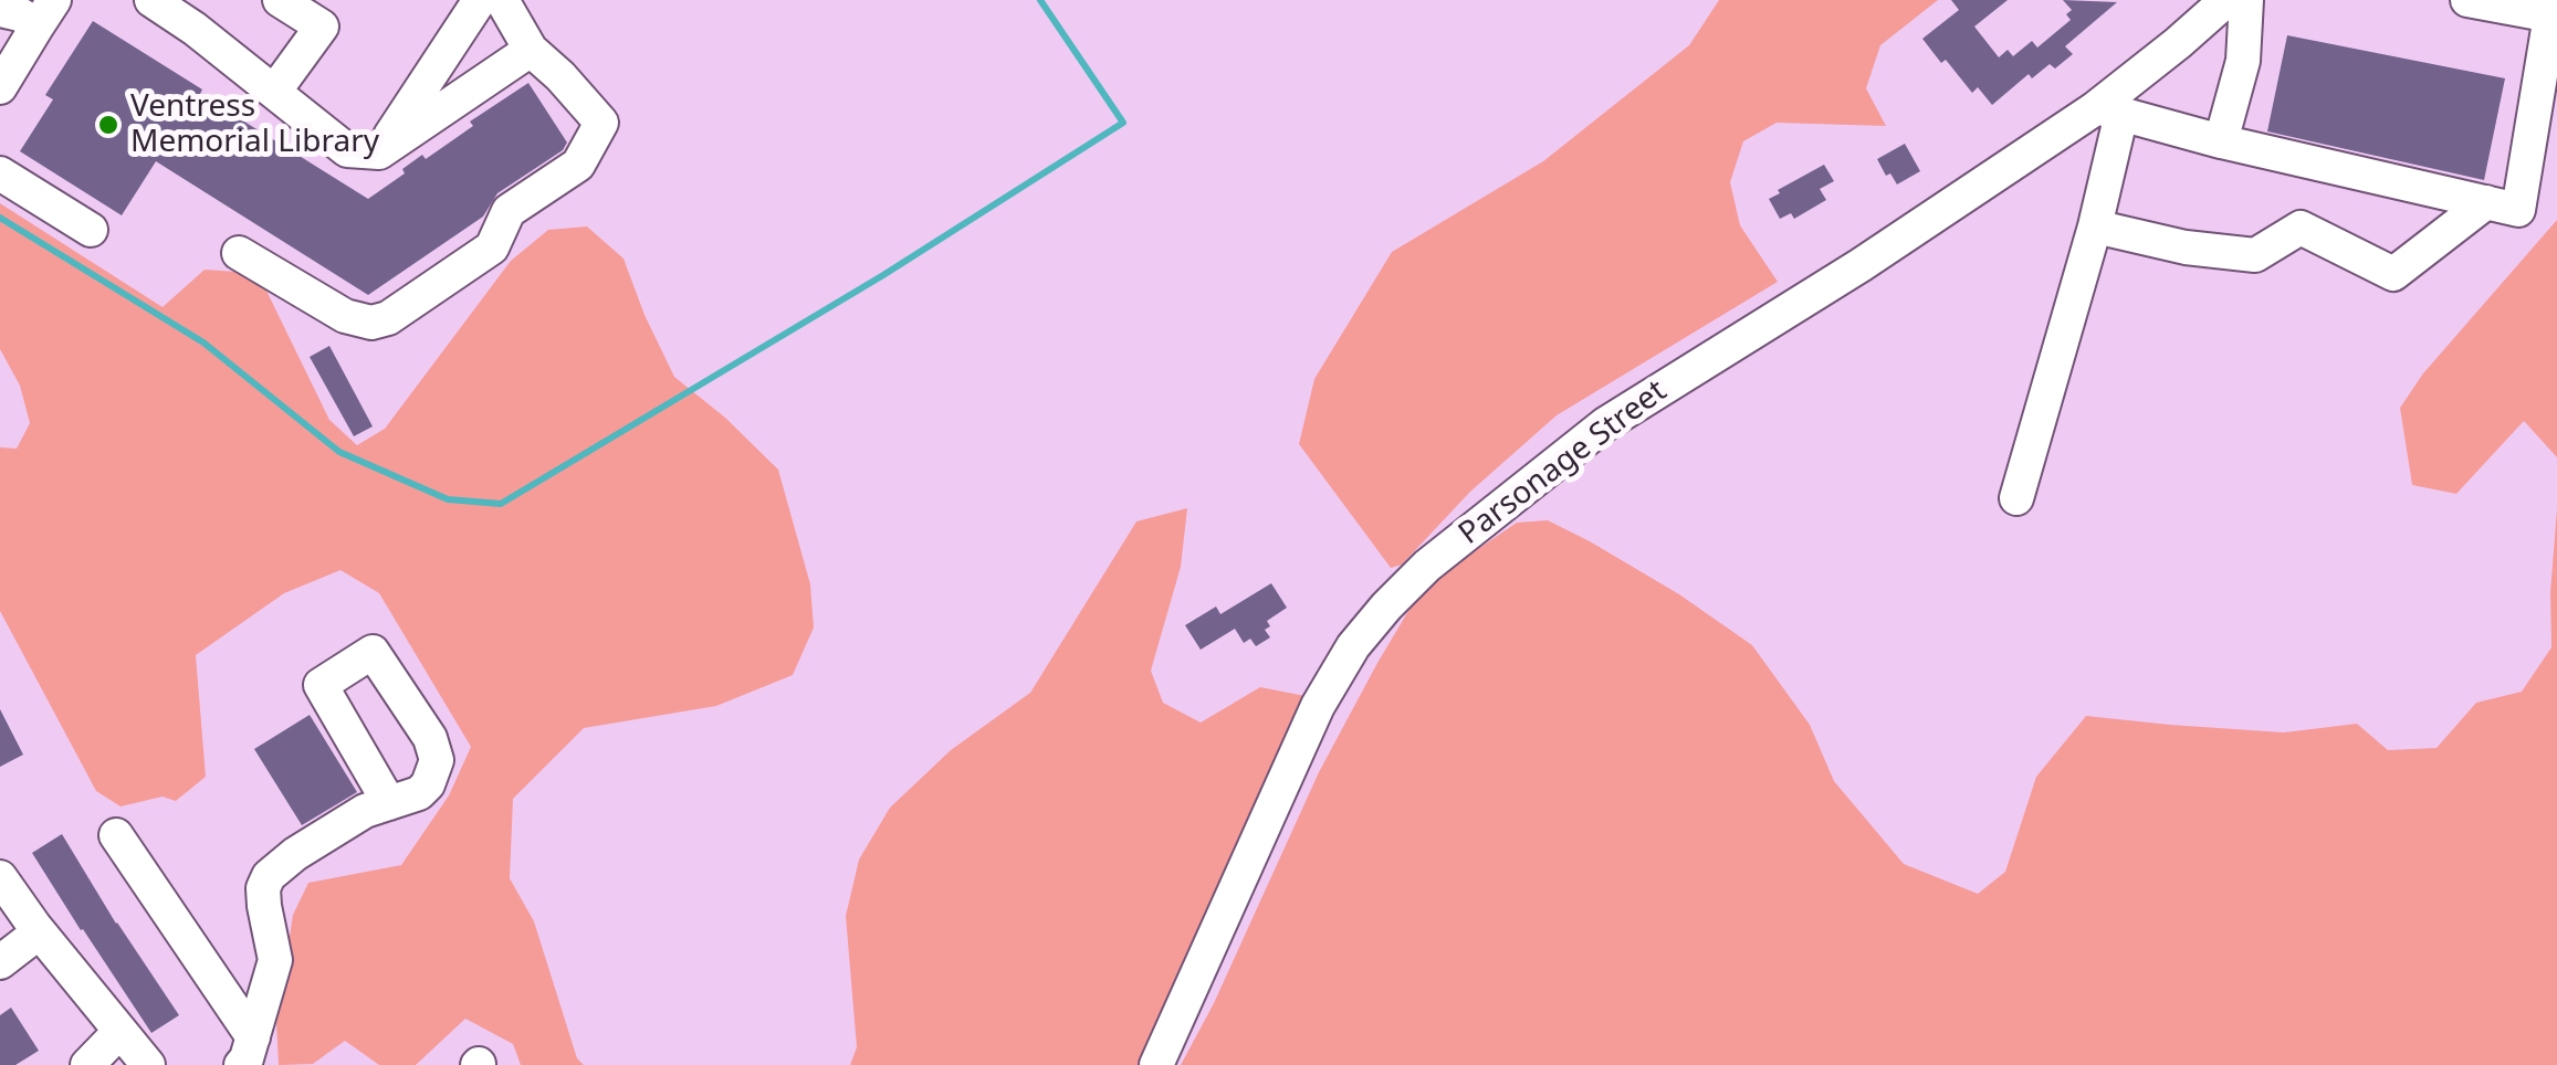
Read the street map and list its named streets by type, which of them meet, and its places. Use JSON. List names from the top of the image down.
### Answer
{
  "streets": {
    "street": ["Parsonage Street"]
  },
  "places": ["Ventress Memorial Library"]
}
